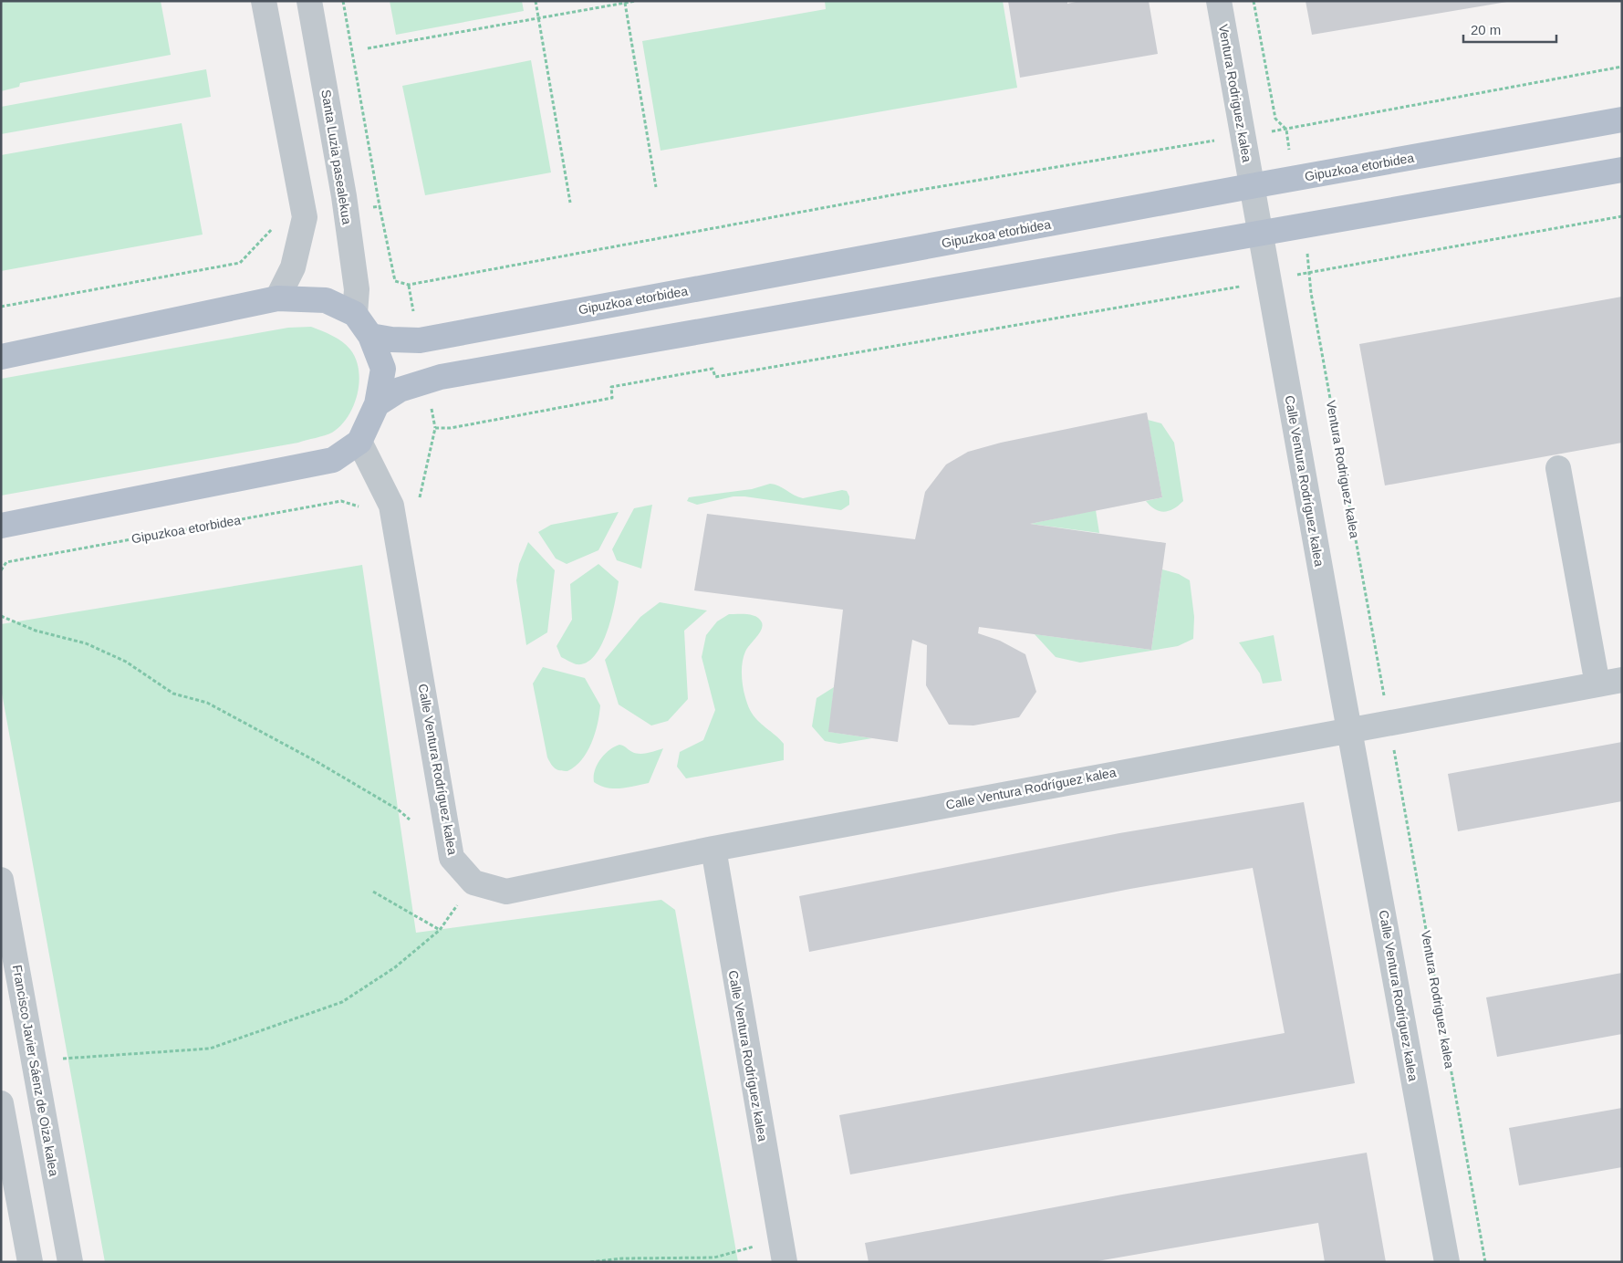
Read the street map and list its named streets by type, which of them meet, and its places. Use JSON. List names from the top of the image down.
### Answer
{
  "streets": {
    "main road": ["Gipuzkoa etorbidea"],
    "street": [
      "Ventura Rodriguez kalea",
      "Santa Luzia pasealekua",
      "Calle Ventura Rodríguez kalea",
      "Francisco Javier Sáenz de Oiza kalea"
    ]
  },
  "crossings": [
    ["Ventura Rodriguez kalea", "Gipuzkoa etorbidea"],
    ["Ventura Rodriguez kalea", "Calle Ventura Rodríguez kalea"]
  ],
  "scale_bar": "20 m"
}
